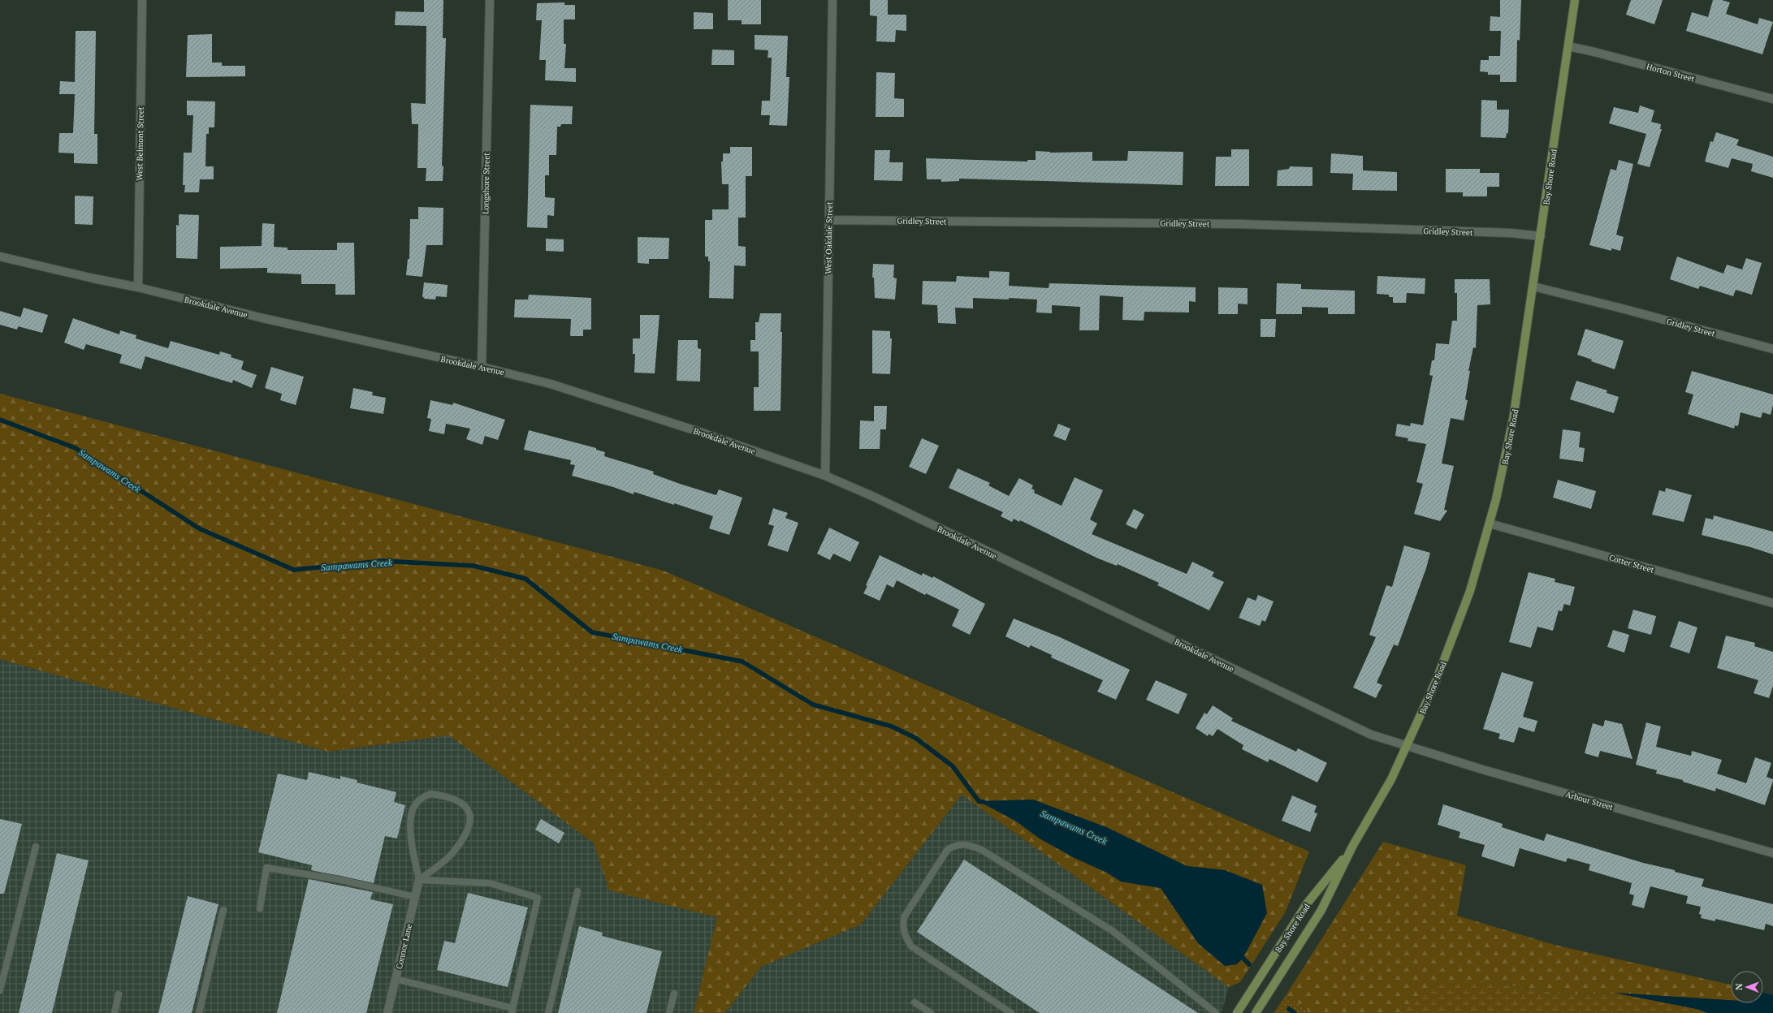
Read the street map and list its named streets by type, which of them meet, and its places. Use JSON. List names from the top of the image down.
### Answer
{
  "streets": {
    "main road": ["Bay Shore Road"],
    "street": [
      "Horton Street",
      "West Belmont Street",
      "Longshore Street",
      "Gridley Street",
      "West Oakdale Street",
      "Brookdale Avenue",
      "Cotter Street",
      "Arbour Street",
      "Connor Lane"
    ]
  },
  "crossings": [
    ["Horton Street", "Bay Shore Road"],
    ["West Belmont Street", "Brookdale Avenue"],
    ["Bay Shore Road", "Gridley Street"],
    ["Bay Shore Road", "Brookdale Avenue"],
    ["Bay Shore Road", "Cotter Street"],
    ["Bay Shore Road", "Arbour Street"],
    ["Longshore Street", "Brookdale Avenue"],
    ["Gridley Street", "West Oakdale Street"],
    ["West Oakdale Street", "Brookdale Avenue"],
    ["Brookdale Avenue", "Arbour Street"]
  ],
  "water": ["Sampawams Creek"],
  "north": "left"
}
